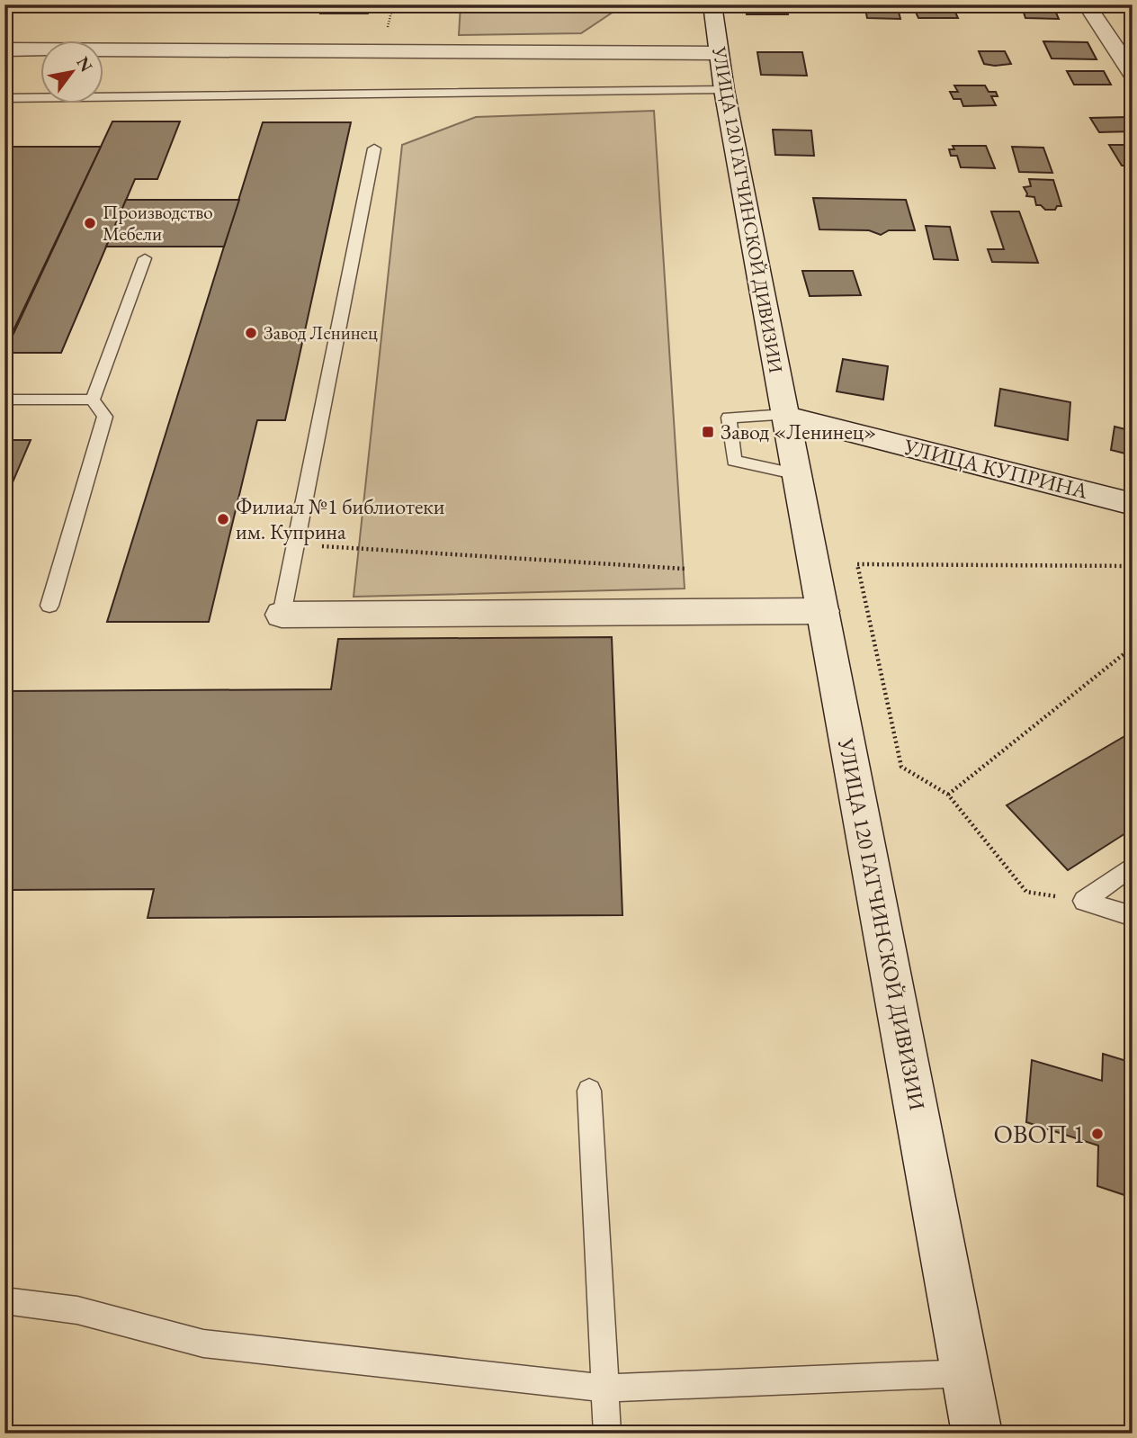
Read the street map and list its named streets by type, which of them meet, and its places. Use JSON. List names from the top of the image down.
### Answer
{
  "streets": {
    "street": ["УЛИЦА 120 ГАТЧИНСКОЙ ДИВИЗИИ", "УЛИЦА КУПРИНА"]
  },
  "crossings": [
    ["УЛИЦА 120 ГАТЧИНСКОЙ ДИВИЗИИ", "УЛИЦА КУПРИНА"]
  ],
  "places": {
    "other": [
      "Производство Мебели",
      "Завод Ленинец",
      "Филиал №1 библиотеки им. Куприна",
      "ОВОП 1"
    ],
    "transit": ["Завод «Ленинец»"]
  },
  "north": "top right"
}
